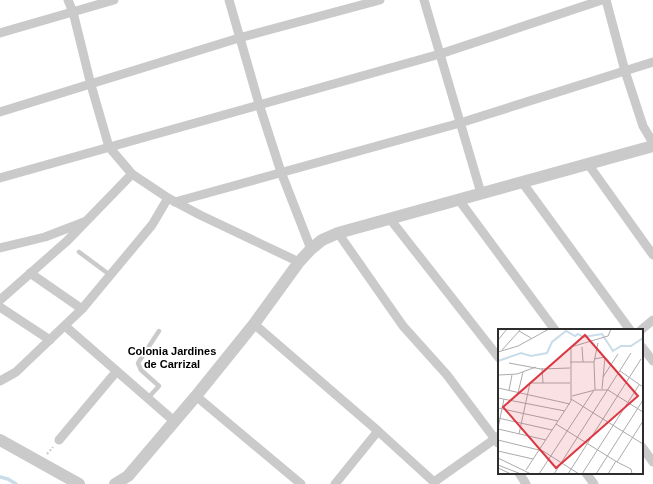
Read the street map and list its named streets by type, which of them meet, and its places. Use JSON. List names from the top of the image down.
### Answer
{
  "districts": ["Colonia Jardines de Carrizal"]
}
